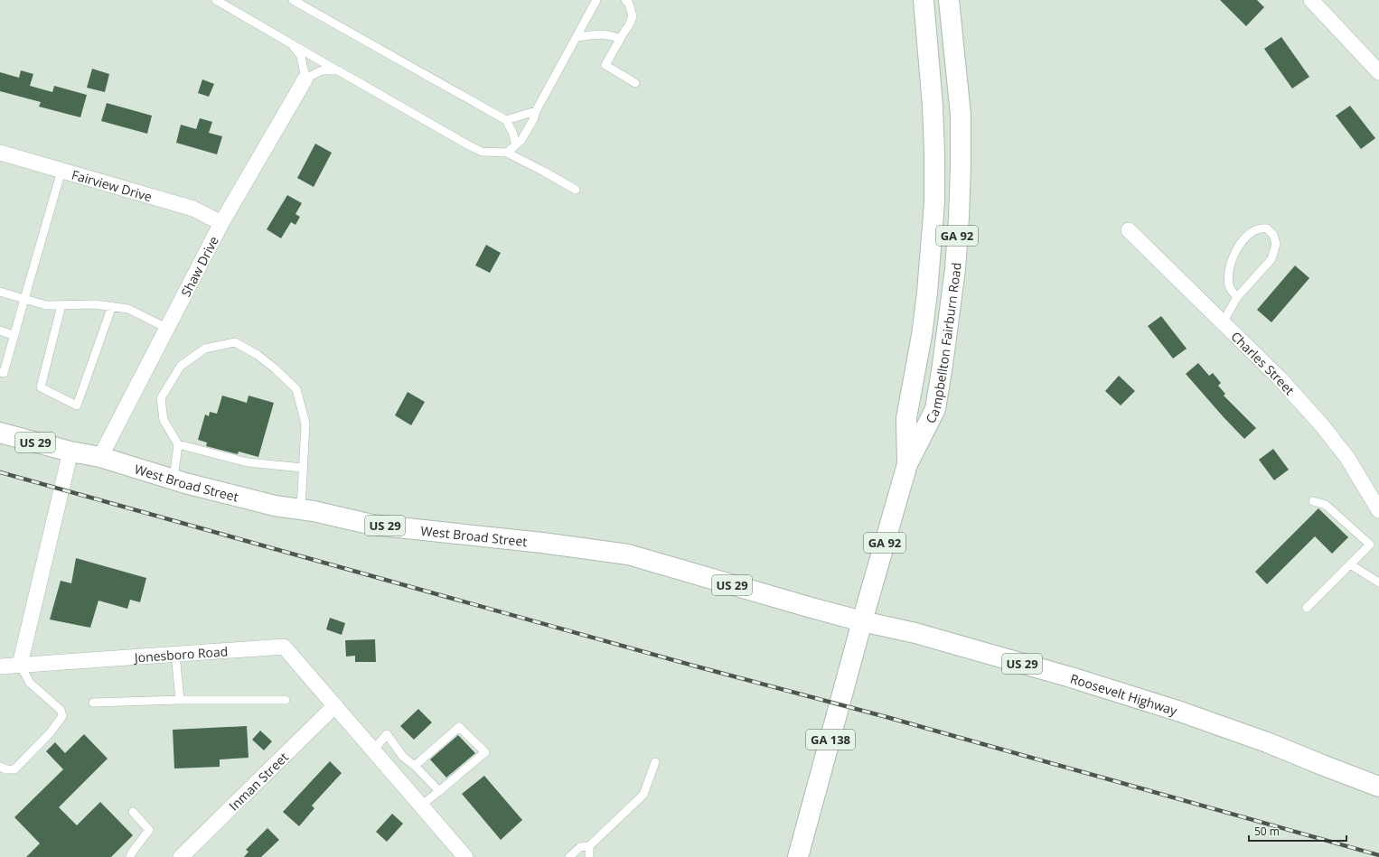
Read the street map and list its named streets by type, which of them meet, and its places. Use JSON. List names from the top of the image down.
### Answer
{
  "streets": {
    "main road": [
      "GA 92",
      "Campbellton Fairburn Road",
      "US 29",
      "West Broad Street",
      "Roosevelt Highway",
      "GA 138"
    ],
    "street": [
      "Fairview Drive",
      "Shaw Drive",
      "Charles Street",
      "Jonesboro Road",
      "Inman Street"
    ]
  },
  "crossings": [
    ["Fairview Drive", "Shaw Drive"],
    ["Shaw Drive", "West Broad Street"],
    ["Campbellton Fairburn Road", "West Broad Street"],
    ["Campbellton Fairburn Road", "Roosevelt Highway"],
    ["Campbellton Fairburn Road", "GA 138"],
    ["West Broad Street", "Roosevelt Highway"],
    ["West Broad Street", "GA 138"],
    ["Jonesboro Road", "Inman Street"],
    ["Roosevelt Highway", "GA 138"]
  ],
  "scale_bar": "50 m"
}
